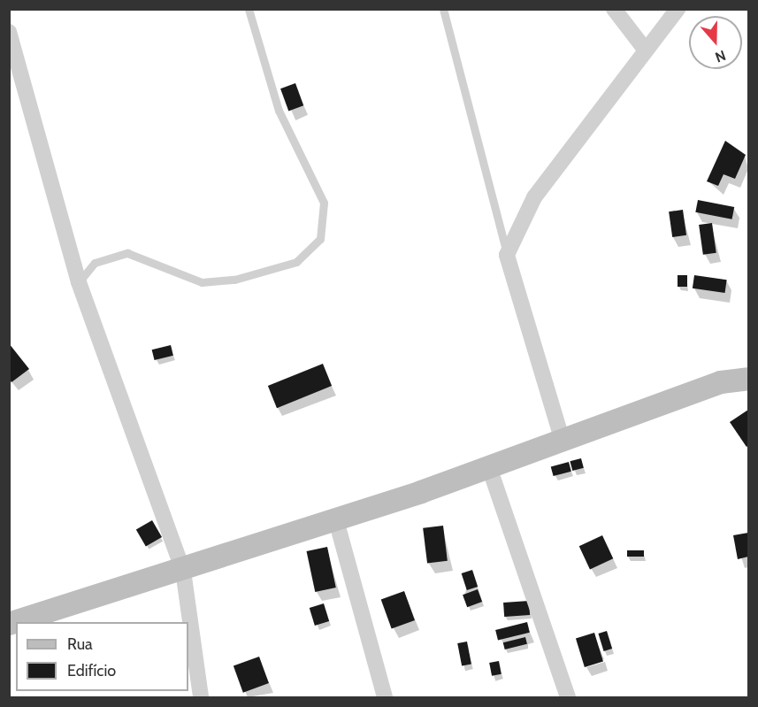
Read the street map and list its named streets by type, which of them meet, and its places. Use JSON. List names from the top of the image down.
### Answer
{
  "legend": ["Rua", "Edifício"],
  "north": "bottom"
}
